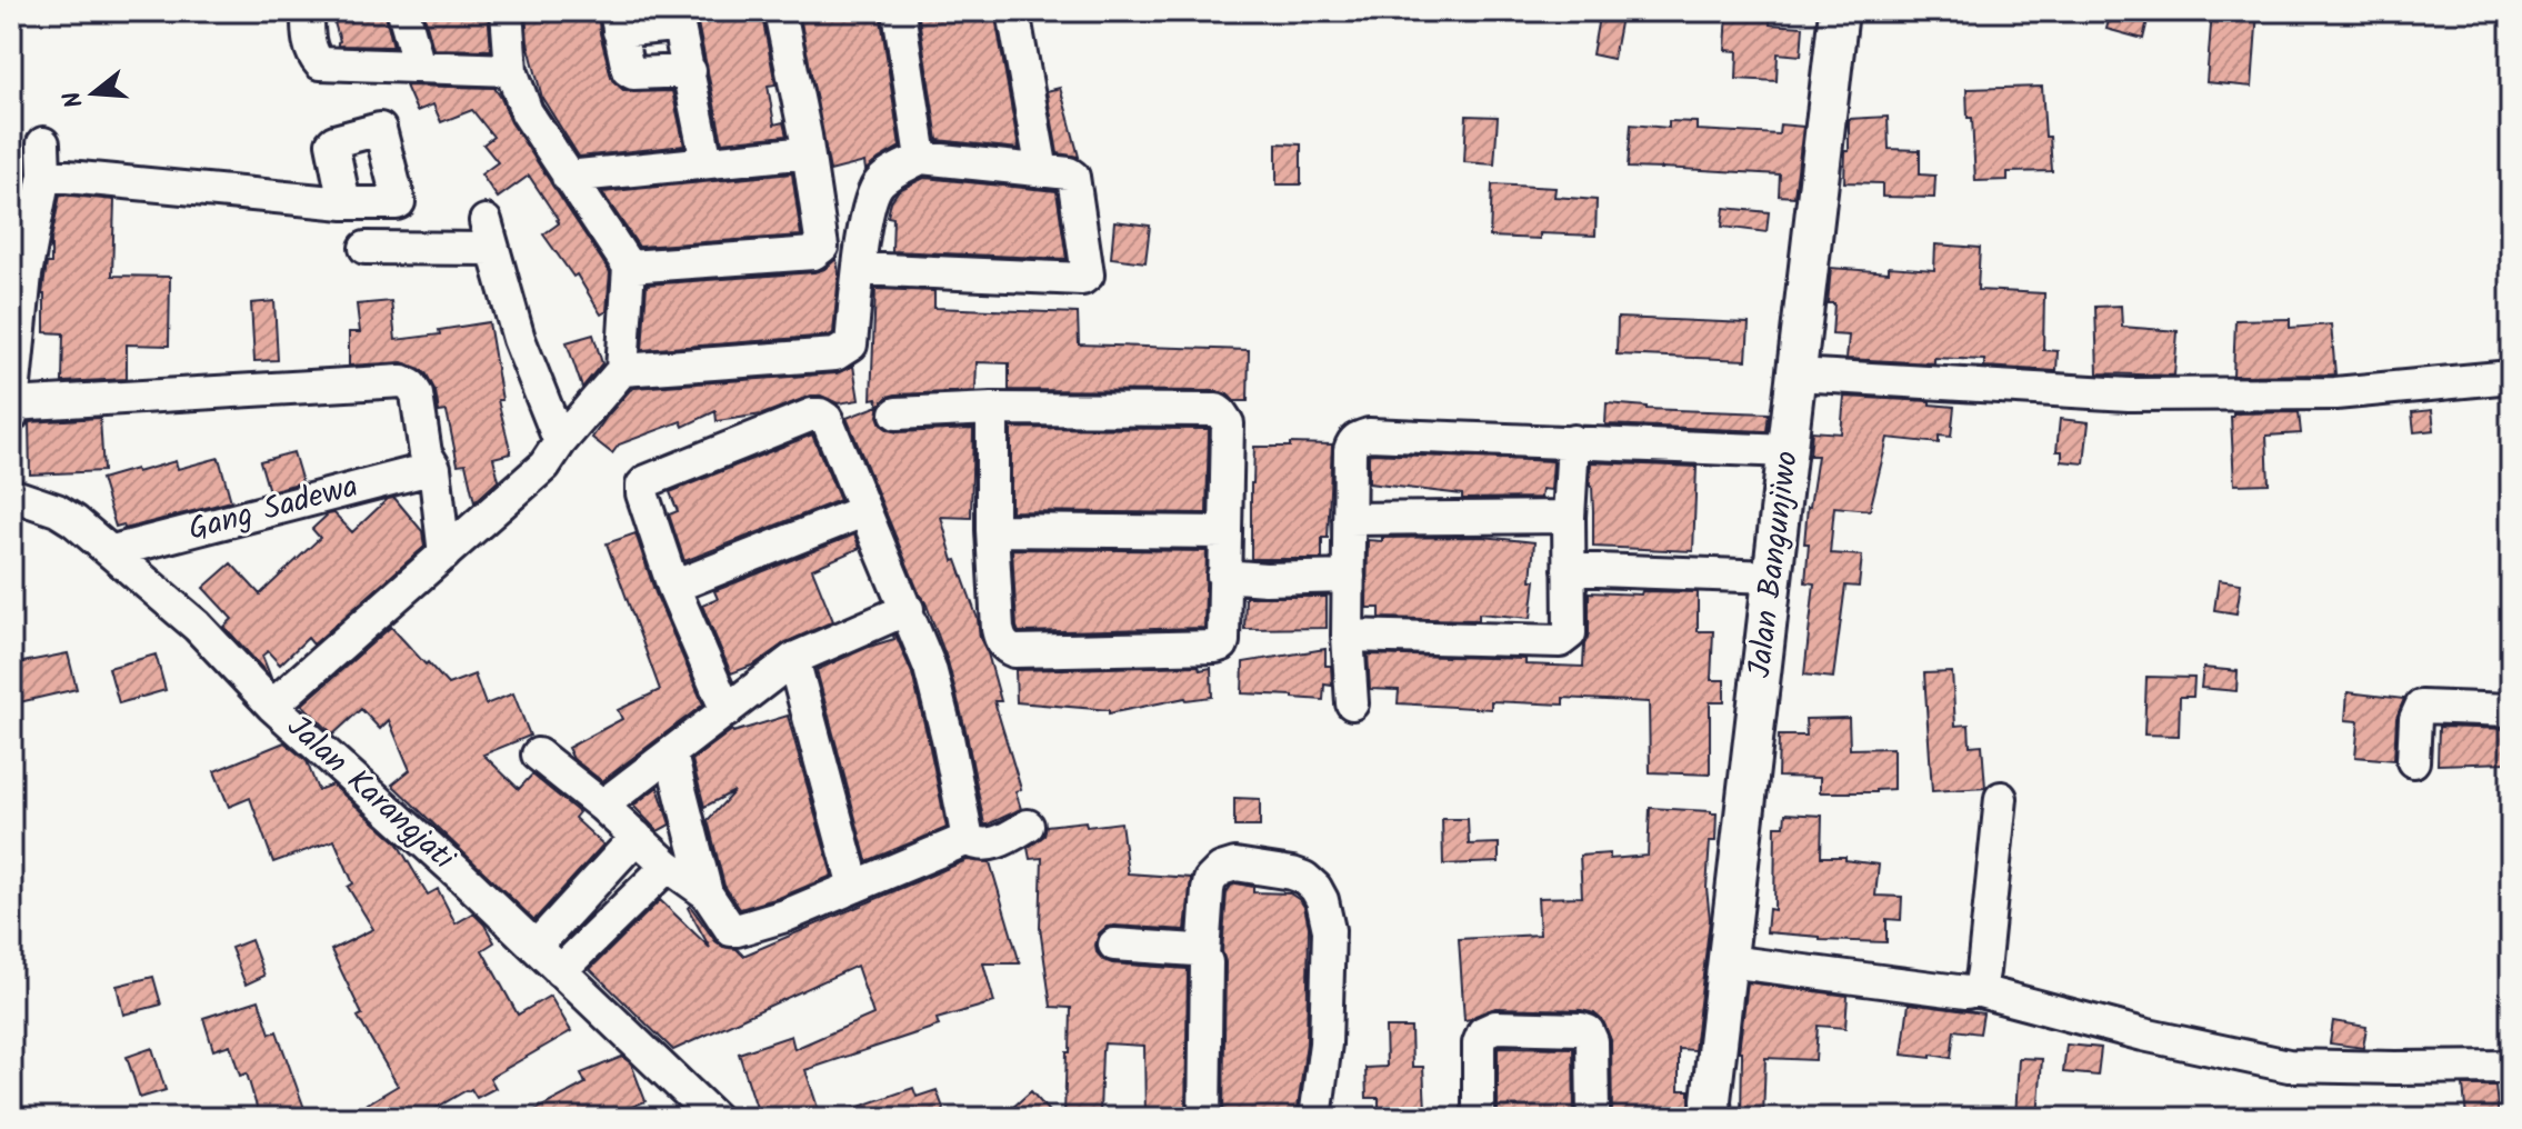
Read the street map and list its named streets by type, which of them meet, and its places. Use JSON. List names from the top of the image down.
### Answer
{
  "streets": {
    "main road": ["Jalan Bangunjiwo"],
    "street": ["Gang Sadewa", "Jalan Karangjati"]
  },
  "crossings": [
    ["Gang Sadewa", "Jalan Karangjati"]
  ],
  "north": "left"
}
